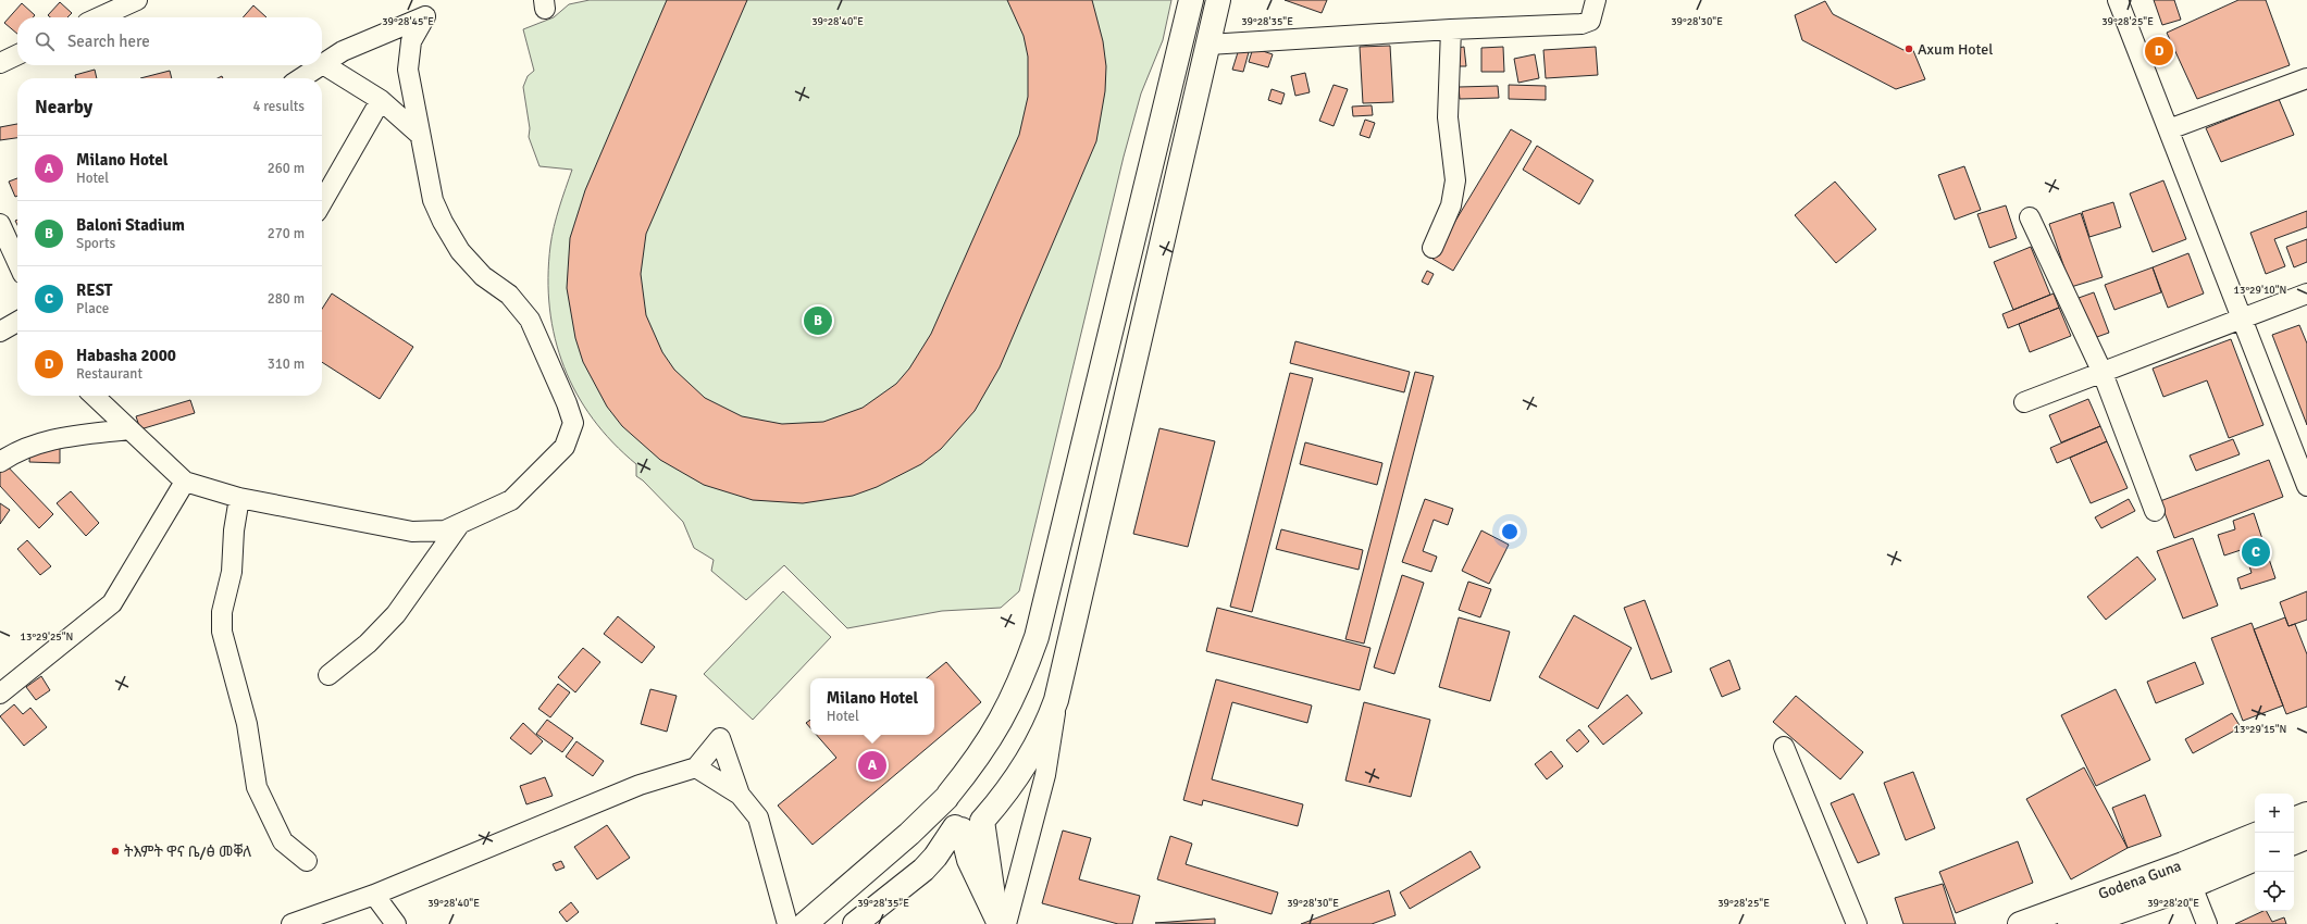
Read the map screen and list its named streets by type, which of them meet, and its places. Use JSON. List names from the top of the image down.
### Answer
{
  "streets": {
    "main road": ["Godena Guna"]
  },
  "places": ["Axum Hotel", "ትእምት ዋና ቤ/ፅ መቐለ"],
  "page": {
    "search": "Search here",
    "pins": [
      "D",
      "B",
      "C",
      "A"
    ],
    "heading": ["Nearby", "4 results"],
    "list": [
      {
        "mark": "A",
        "name": "Milano Hotel",
        "note": "Hotel",
        "value": "260 m"
      },
      {
        "mark": "B",
        "name": "Baloni Stadium",
        "note": "Sports",
        "value": "270 m"
      },
      {
        "mark": "C",
        "name": "REST",
        "note": "Place",
        "value": "280 m"
      },
      {
        "mark": "D",
        "name": "Habasha 2000",
        "note": "Restaurant",
        "value": "310 m"
      }
    ],
    "popup": ["Milano Hotel", "Hotel"],
    "map_buttons": ["+", "−"]
  },
  "coordinates": [
    "39°28'45\"E",
    "39°28'40\"E",
    "39°28'35\"E",
    "39°28'30\"E",
    "39°28'25\"E",
    "13°29'10\"N",
    "13°29'25\"N",
    "13°29'15\"N",
    "39°28'20\"E"
  ]
}
